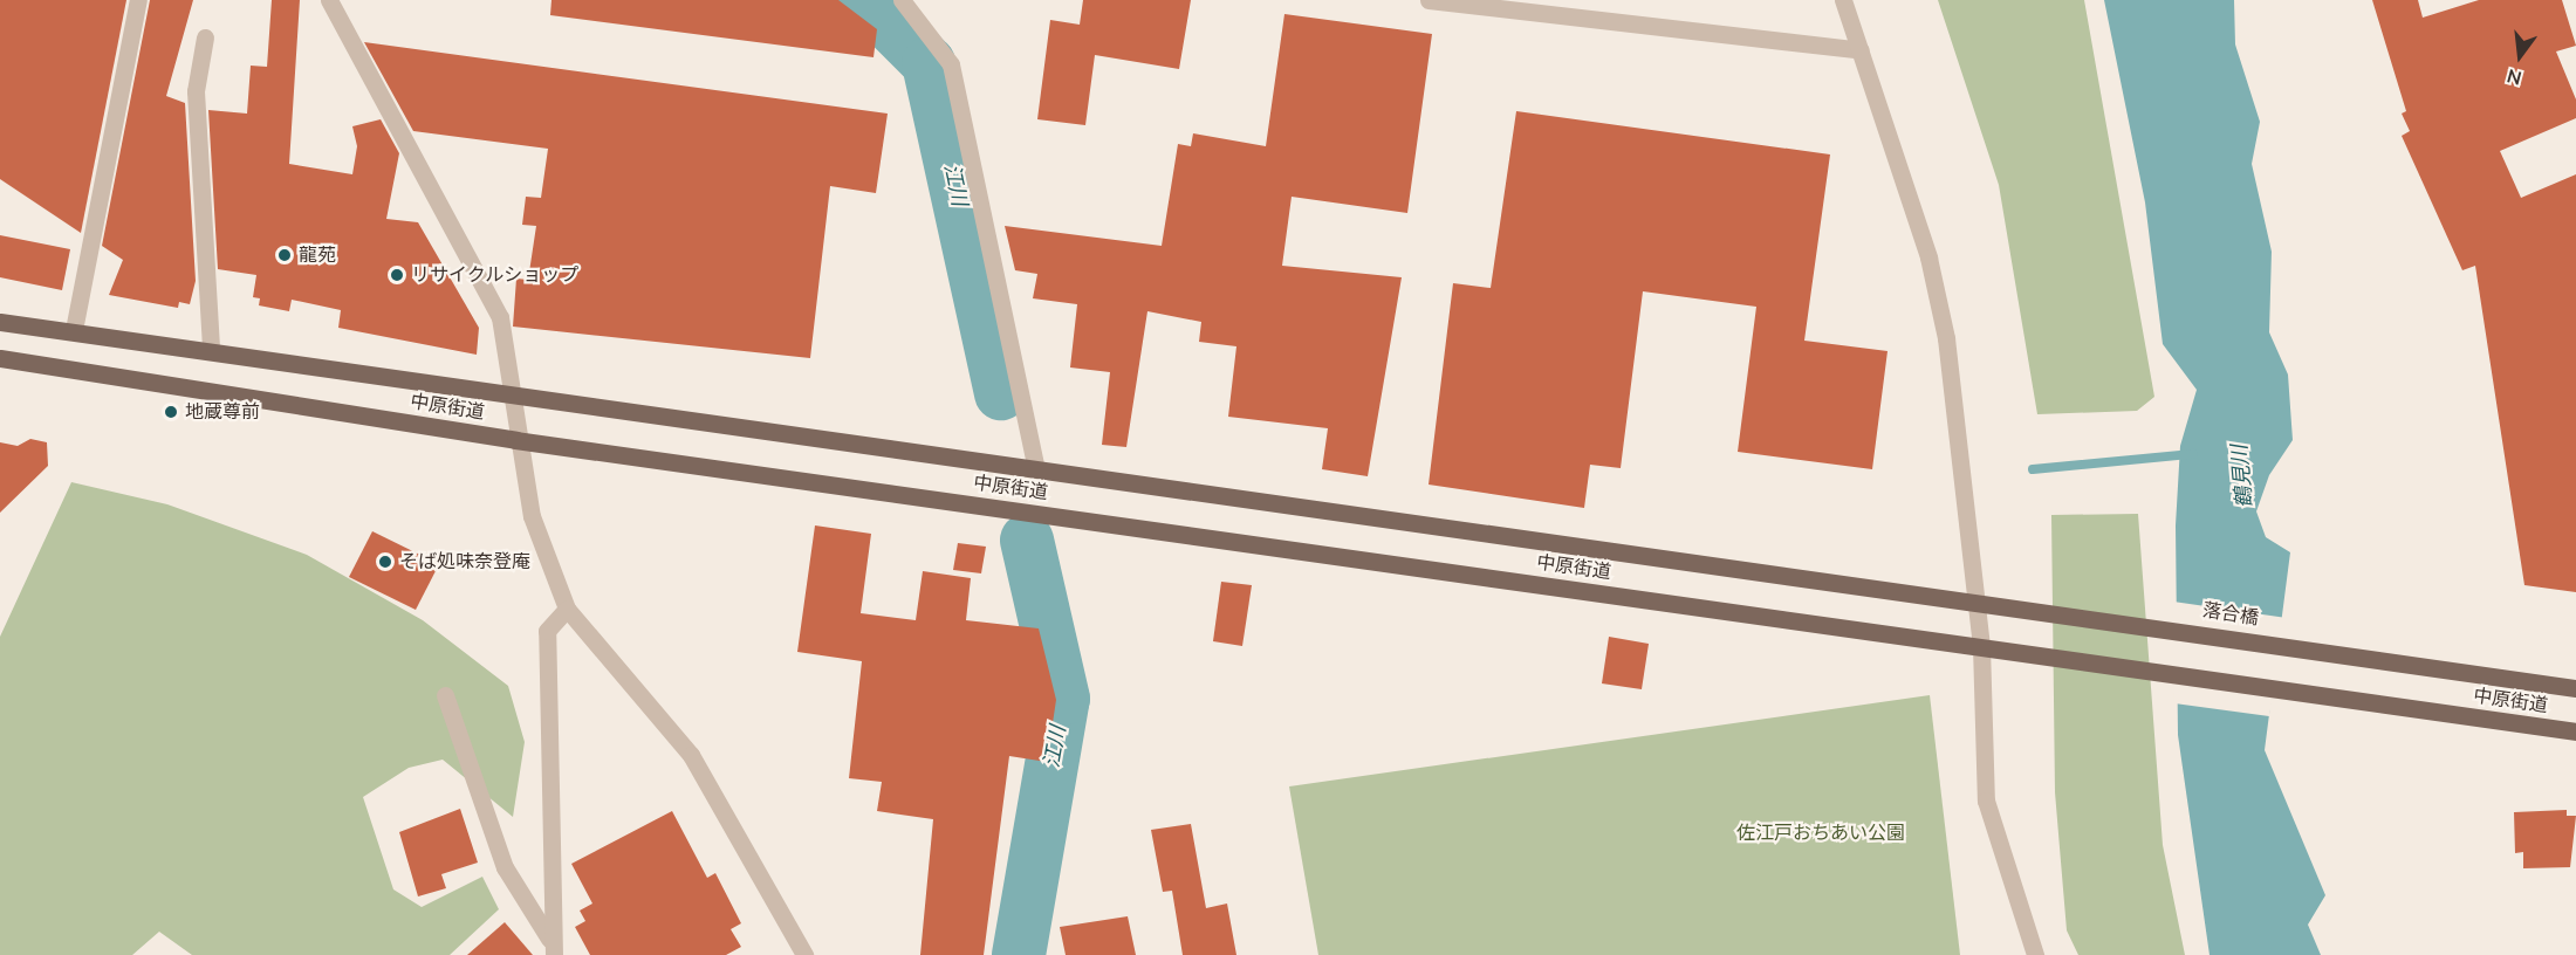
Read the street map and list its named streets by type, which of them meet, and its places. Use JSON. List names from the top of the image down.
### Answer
{
  "streets": {
    "main road": ["中原街道", "落合橋"]
  },
  "crossings": [
    ["中原街道", "落合橋"]
  ],
  "water": ["江川", "鶴見川"],
  "parks": ["佐江戸おちあい公園"],
  "places": [
    "龍苑",
    "リサイクルショップ",
    "地蔵尊前",
    "そば処味奈登庵"
  ],
  "north": "bottom"
}
